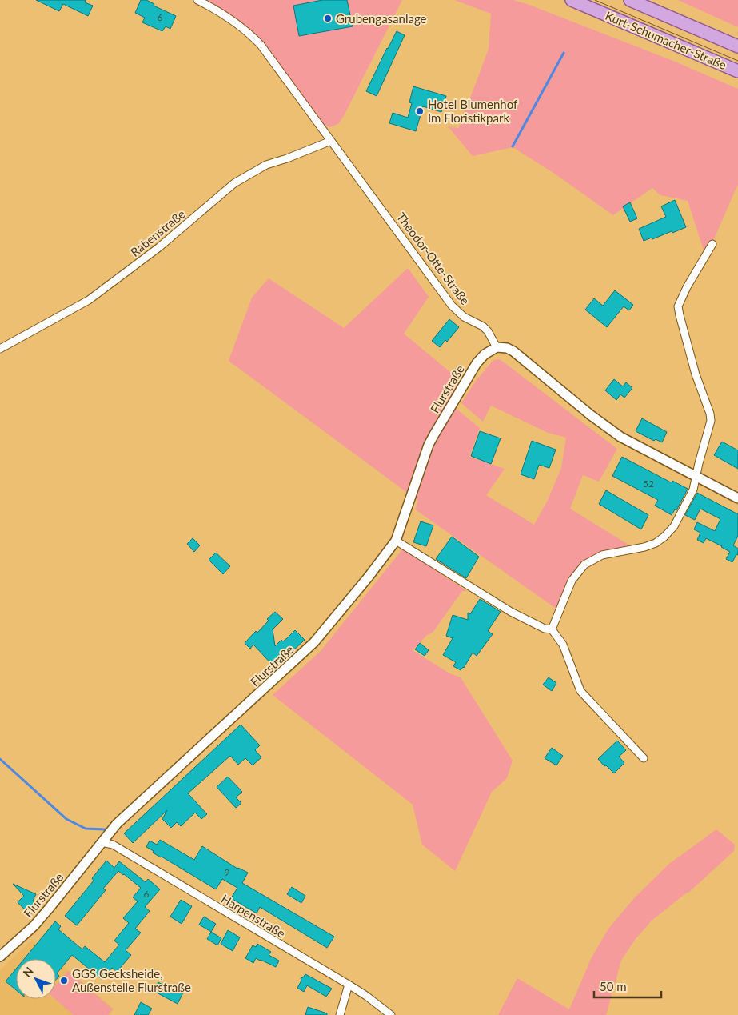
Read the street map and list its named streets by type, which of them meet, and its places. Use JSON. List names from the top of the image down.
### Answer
{
  "streets": {
    "main road": ["Kurt-Schumacher-Straße"],
    "street": [
      "Rabenstraße",
      "Theodor-Otte-Straße",
      "Flurstraße",
      "Harpenstraße"
    ]
  },
  "crossings": [
    ["Rabenstraße", "Theodor-Otte-Straße"],
    ["Theodor-Otte-Straße", "Flurstraße"],
    ["Flurstraße", "Harpenstraße"]
  ],
  "places": ["Grubengasanlage", "Hotel Blumenhof Im Floristikpark", "GGS Gecksheide, Außenstelle Flurstraße"],
  "house_numbers": [
    "6",
    "52",
    "9",
    "6"
  ],
  "scale_bar": "50 m",
  "north": "top left"
}
